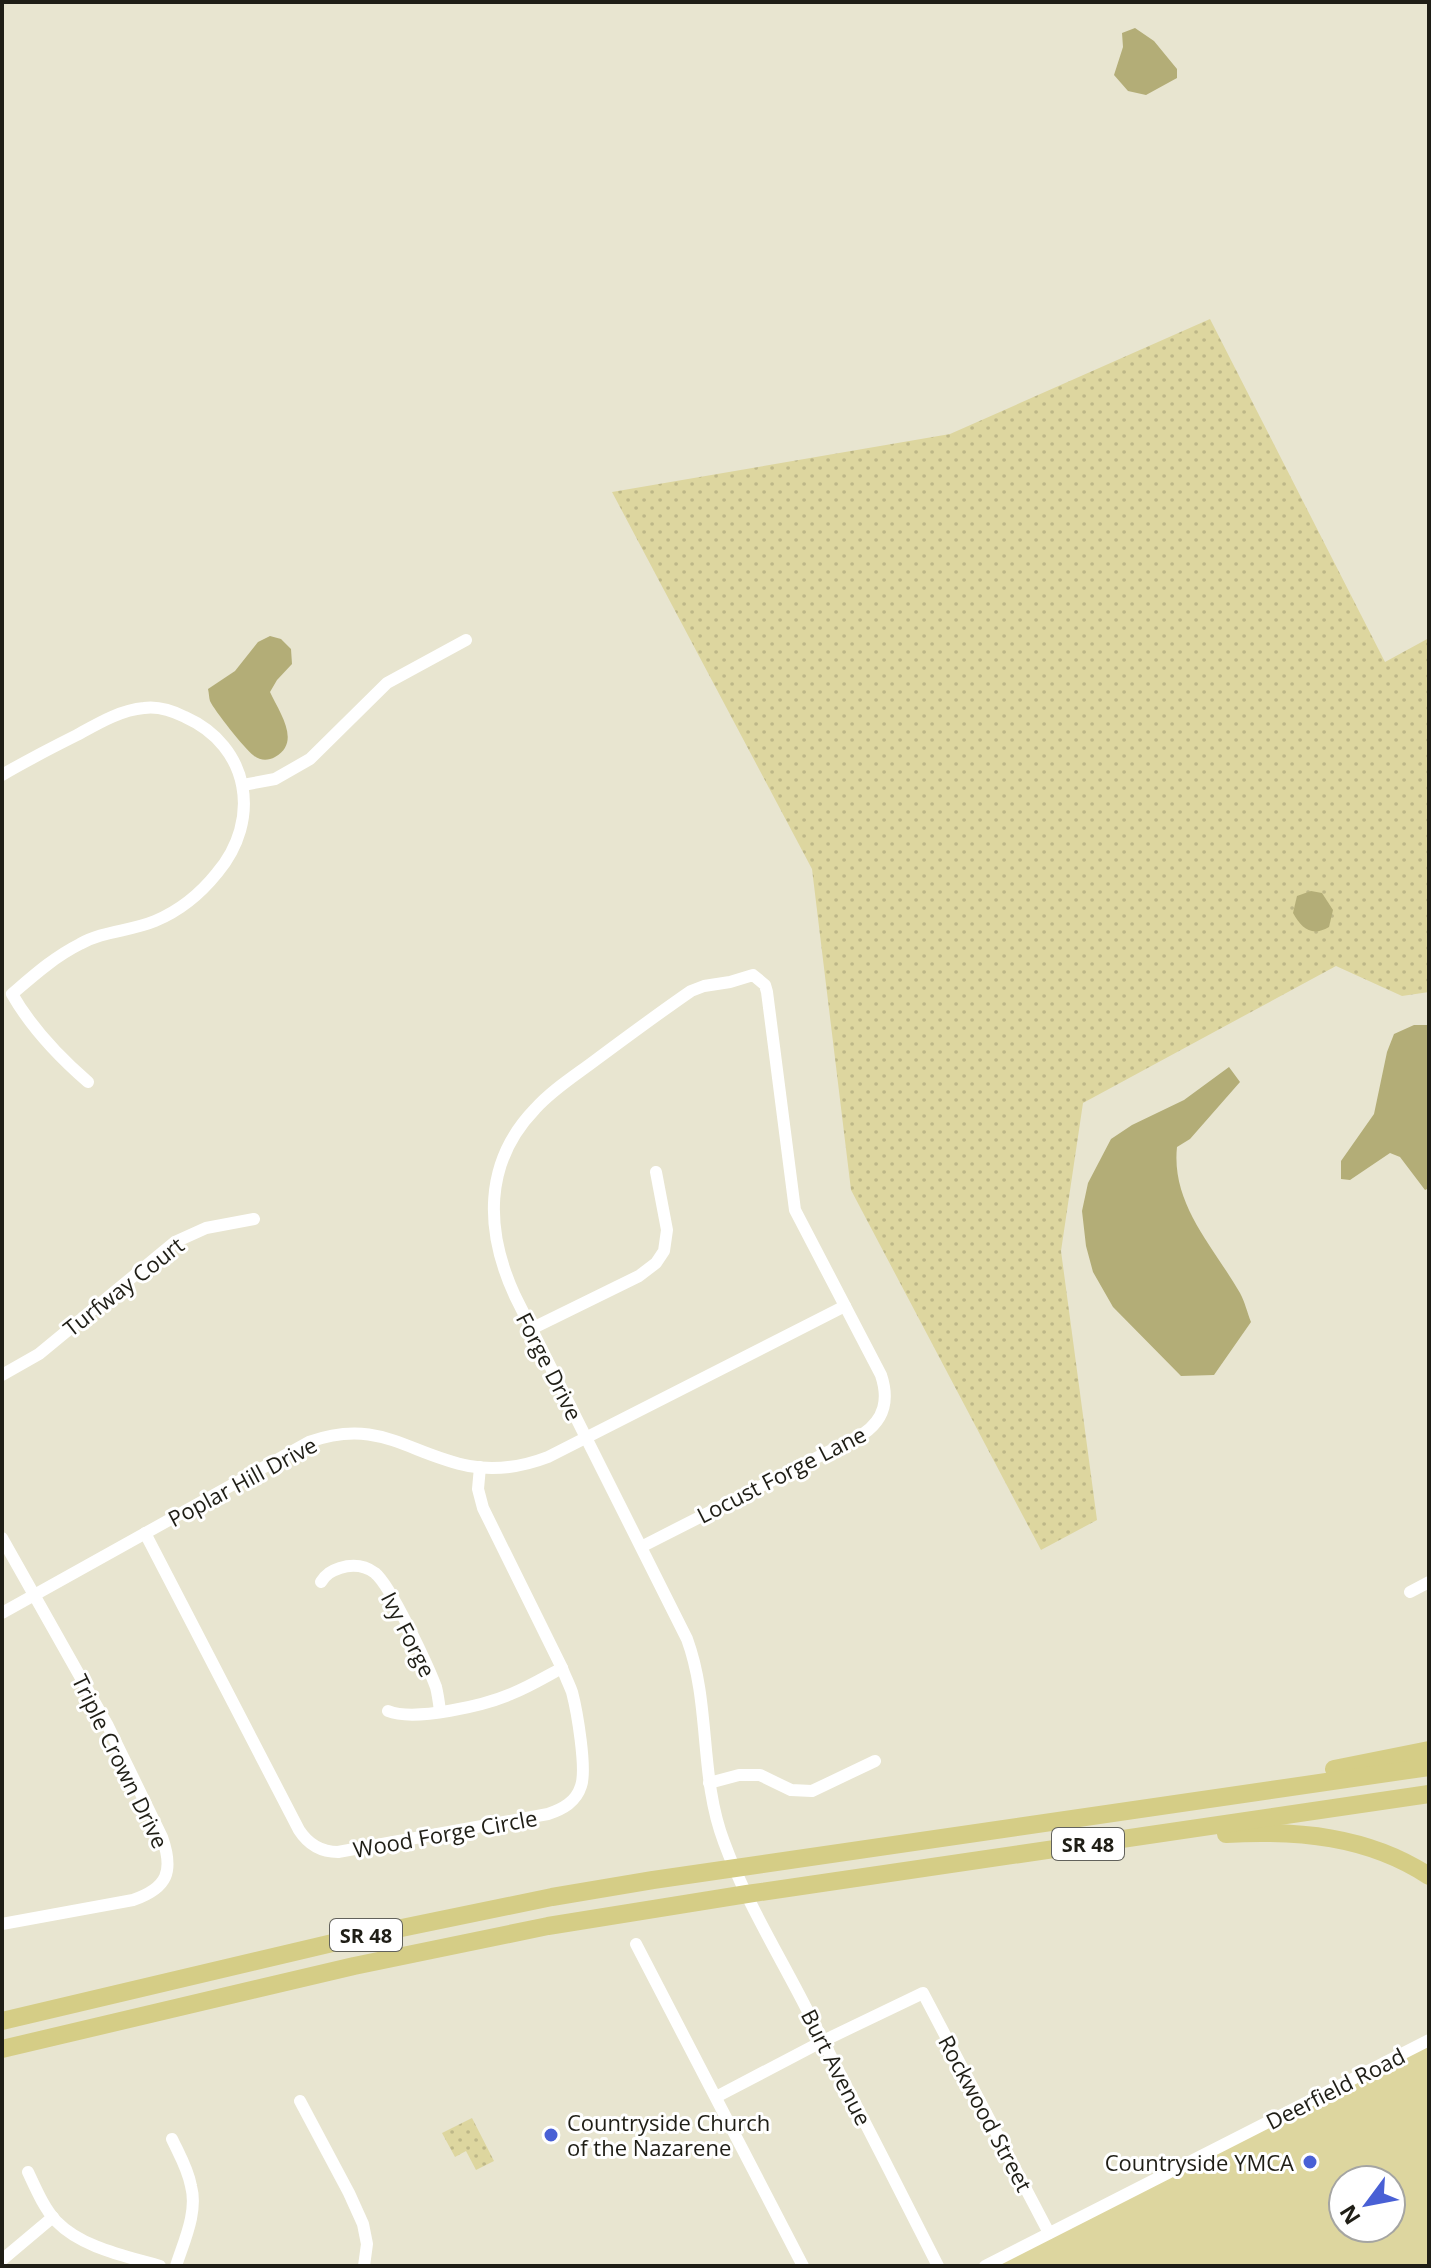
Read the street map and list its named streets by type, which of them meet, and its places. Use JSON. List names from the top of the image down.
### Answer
{
  "streets": {
    "highway": ["SR 48"],
    "street": [
      "Turfway Court",
      "Forge Drive",
      "Locust Forge Lane",
      "Poplar Hill Drive",
      "Ivy Forge",
      "Triple Crown Drive",
      "Wood Forge Circle",
      "Burt Avenue",
      "Deerfield Road",
      "Rockwood Street"
    ]
  },
  "crossings": [
    ["Forge Drive", "Locust Forge Lane"],
    ["Forge Drive", "Poplar Hill Drive"],
    ["Forge Drive", "SR 48"],
    ["Forge Drive", "Burt Avenue"],
    ["Locust Forge Lane", "Poplar Hill Drive"],
    ["Poplar Hill Drive", "Triple Crown Drive"],
    ["Poplar Hill Drive", "Wood Forge Circle"],
    ["SR 48", "Burt Avenue"],
    ["Burt Avenue", "Rockwood Street"],
    ["Deerfield Road", "Rockwood Street"]
  ],
  "places": ["Countryside Church of the Nazarene", "Countryside YMCA"],
  "north": "bottom left"
}
